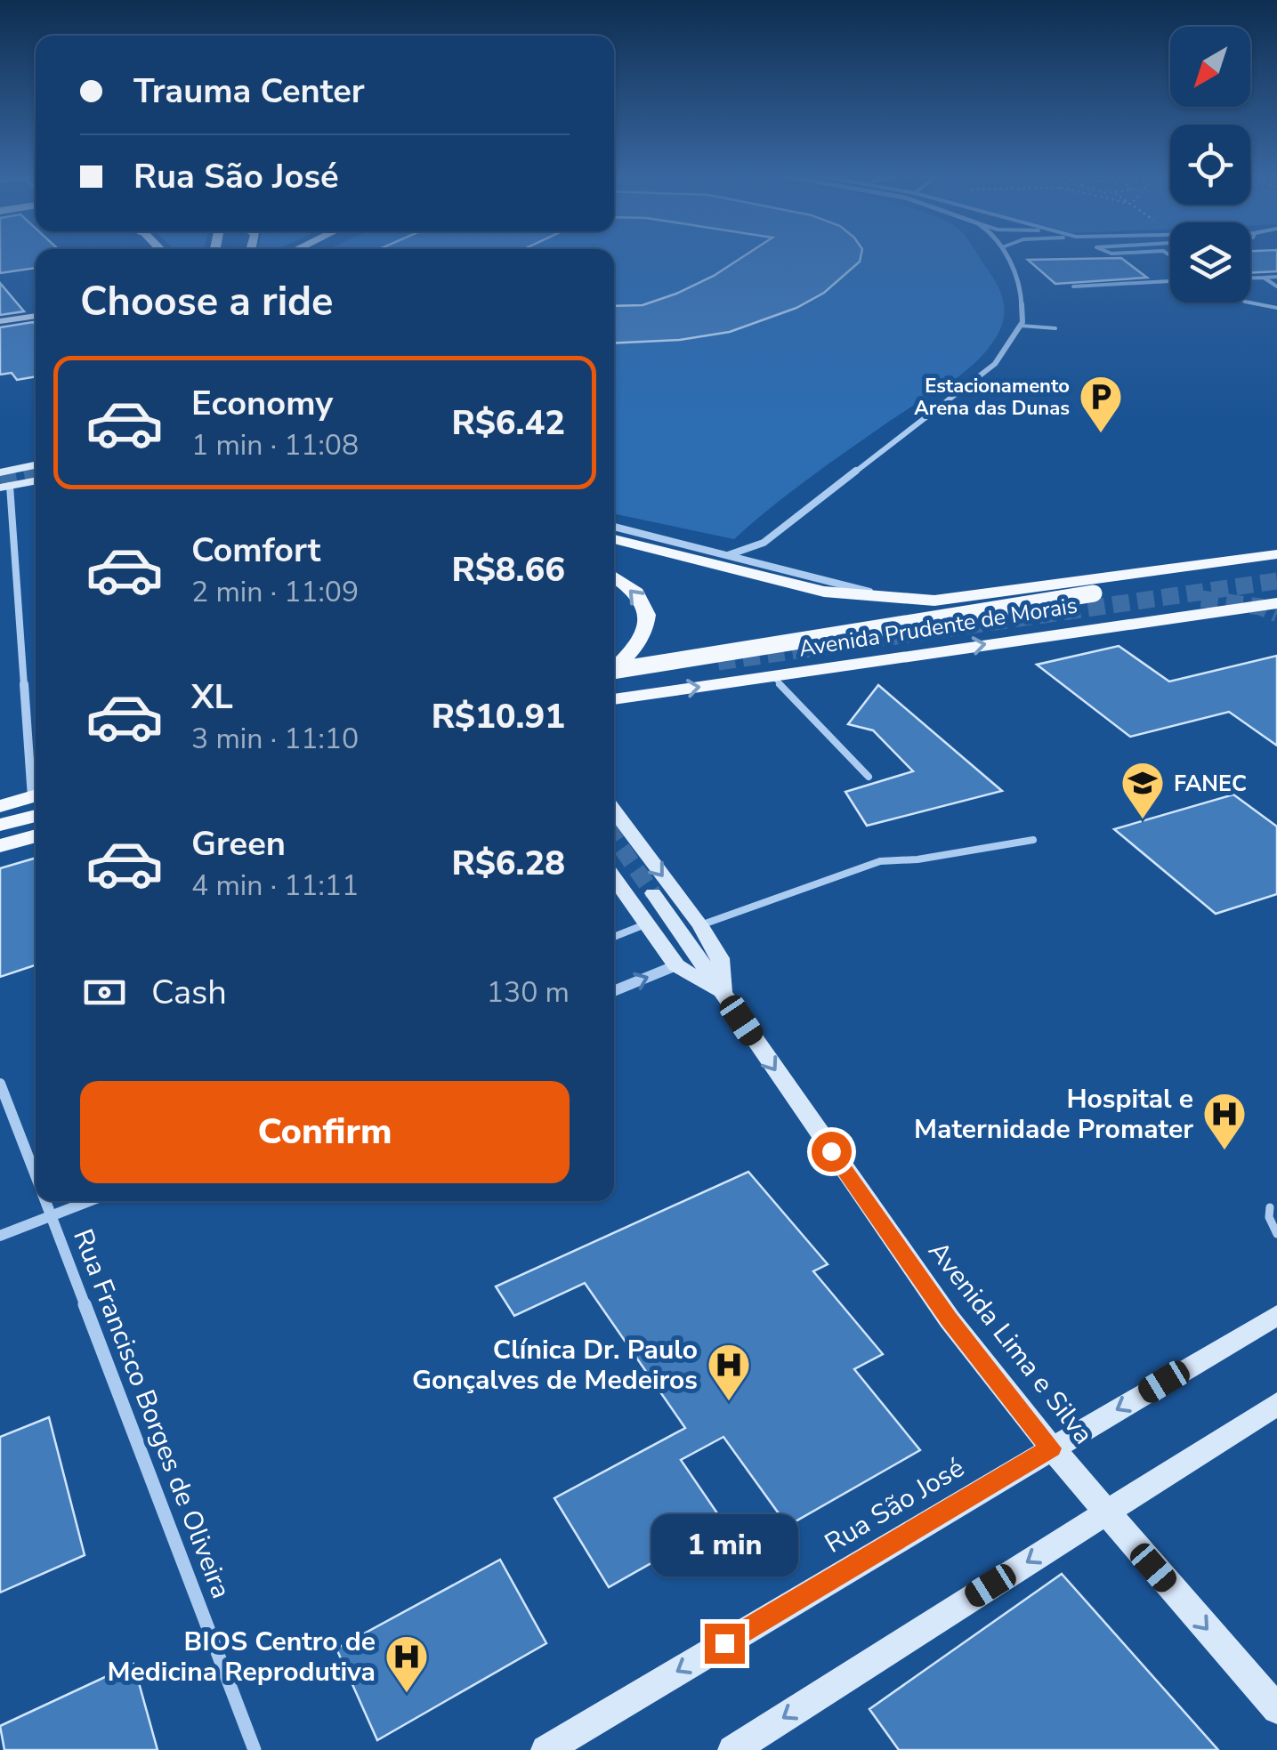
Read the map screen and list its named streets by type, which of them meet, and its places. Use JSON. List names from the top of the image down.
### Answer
{
  "streets": {
    "main road": ["Avenida Prudente de Morais", "Avenida Lima e Silva", "Rua São José"],
    "street": ["Rua Francisco Borges de Oliveira"]
  },
  "crossings": [
    ["Avenida Lima e Silva", "Rua São José"]
  ],
  "one_way": ["Avenida Lima e Silva"],
  "places": {
    "parking": ["Estacionamento Arena das Dunas"],
    "school or university": ["FANEC"],
    "hospital": ["Hospital e Maternidade Promater", "Clínica Dr. Paulo Gonçalves de Medeiros", "BIOS Centro de Medicina Reprodutiva"]
  },
  "north": "bottom left",
  "page": {
    "banner": ["Trauma Center", "Rua São José"],
    "heading": "Choose a ride",
    "list": [
      {
        "name": "Economy",
        "note": "1 min · 11:08",
        "value": "R$6.42"
      },
      {
        "name": "Comfort",
        "note": "2 min · 11:09",
        "value": "R$8.66"
      },
      {
        "name": "XL",
        "note": "3 min · 11:10",
        "value": "R$10.91"
      },
      {
        "name": "Green",
        "note": "4 min · 11:11",
        "value": "R$6.28"
      }
    ],
    "pay": ["Cash", "130 m"],
    "buttons": "Confirm",
    "bubble": "1 min"
  }
}
